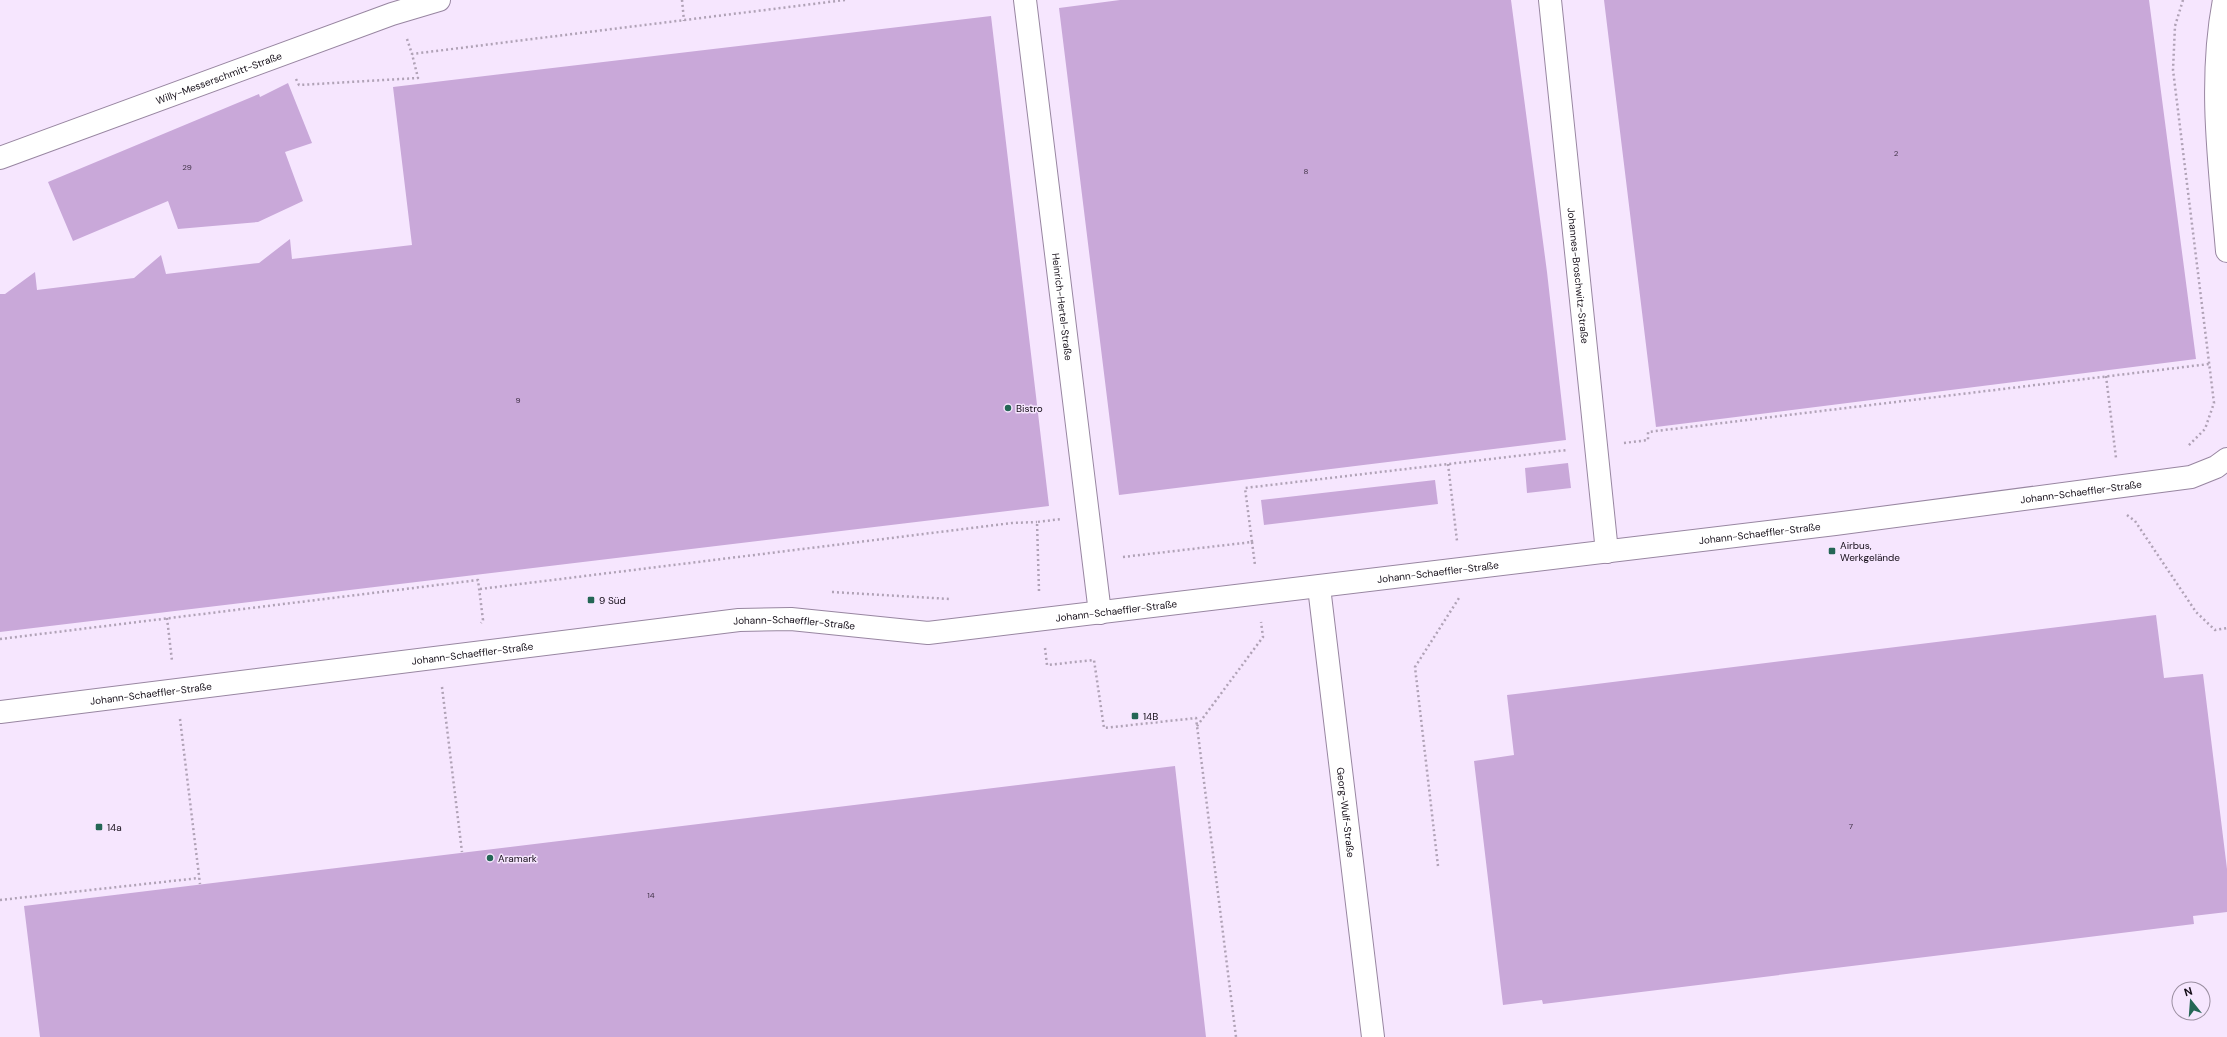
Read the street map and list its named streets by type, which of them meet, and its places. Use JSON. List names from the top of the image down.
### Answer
{
  "streets": {
    "street": [
      "Willy-Messerschmitt-Straße",
      "Johannes-Broschwitz-Straße",
      "Heinrich-Hertel-Straße",
      "Johann-Schaeffler-Straße",
      "Georg-Wulf-Straße"
    ]
  },
  "crossings": [
    ["Johannes-Broschwitz-Straße", "Johann-Schaeffler-Straße"],
    ["Heinrich-Hertel-Straße", "Johann-Schaeffler-Straße"],
    ["Johann-Schaeffler-Straße", "Georg-Wulf-Straße"]
  ],
  "places": {
    "other": ["Bistro", "Aramark"],
    "transit": [
      "Airbus, Werkgelände",
      "9 Süd",
      "14B",
      "14a"
    ]
  },
  "house_numbers": [
    "2",
    "29",
    "8",
    "9",
    "7",
    "14"
  ],
  "north": "top"
}
